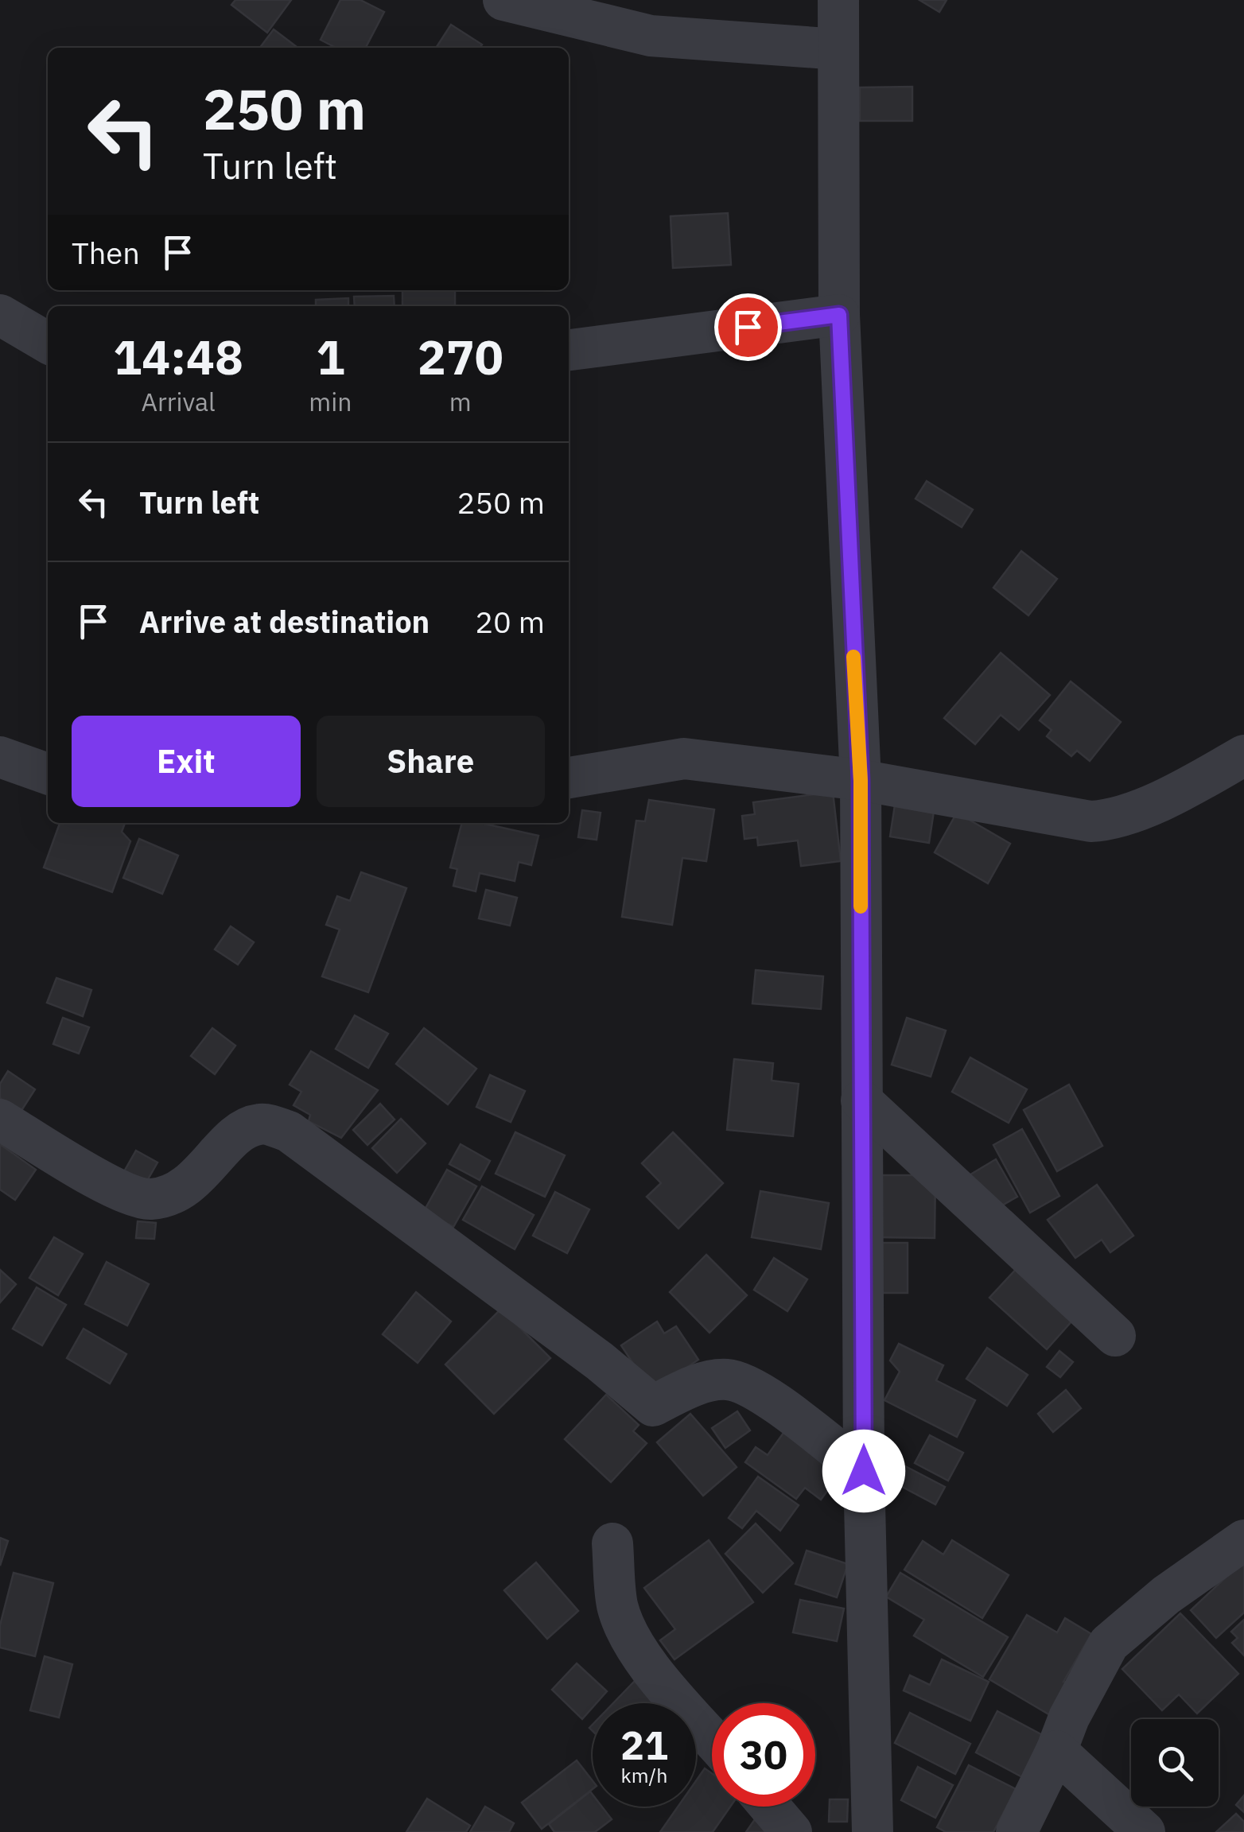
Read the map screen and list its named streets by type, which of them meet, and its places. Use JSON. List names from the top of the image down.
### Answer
{
  "page": {
    "turn": ["250 m", "Turn left"],
    "then": "Then",
    "eta": [
      "14:48",
      "Arrival",
      "1",
      "min",
      "270",
      "m"
    ],
    "list": [
      {
        "name": "Turn left",
        "value": "250 m"
      },
      {
        "name": "Arrive at destination",
        "value": "20 m"
      }
    ],
    "buttons": ["Exit", "Share"],
    "speed": "21 km/h",
    "limit": "30"
  }
}
